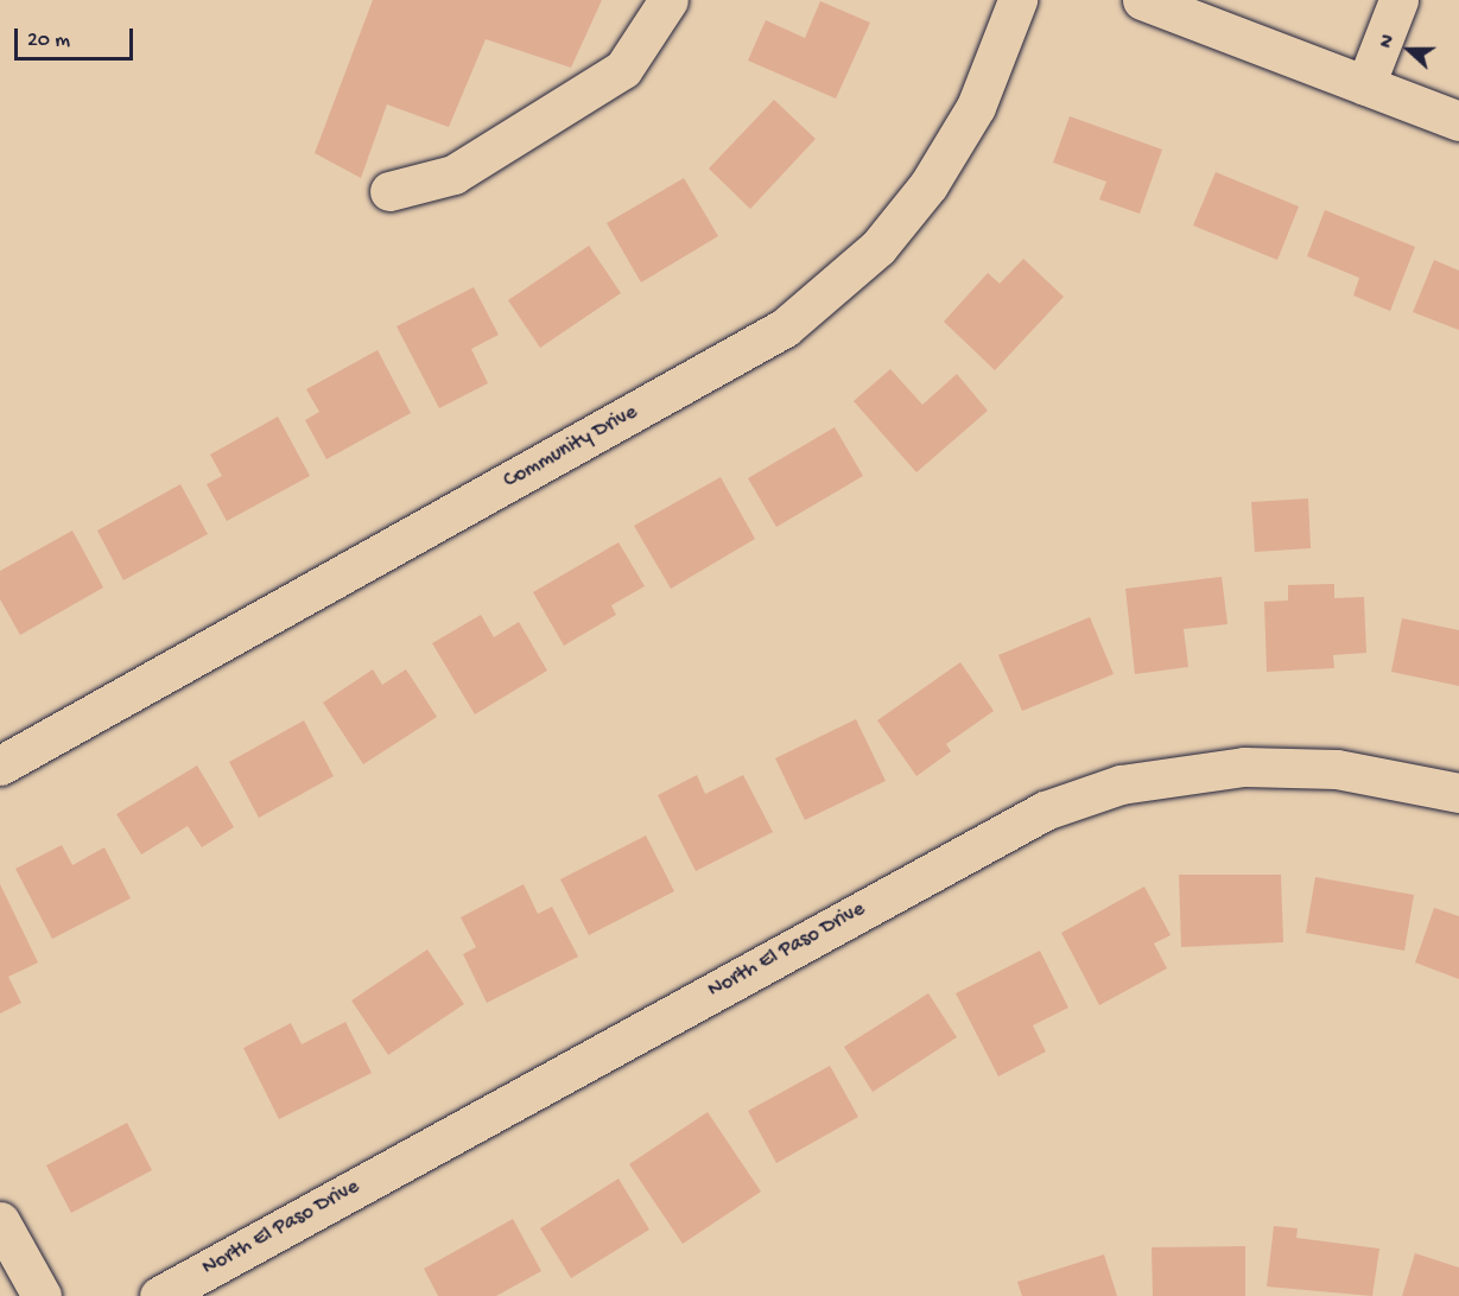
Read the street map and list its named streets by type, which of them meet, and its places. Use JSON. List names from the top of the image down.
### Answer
{
  "streets": {
    "street": ["Community Drive", "North El Paso Drive"]
  },
  "scale_bar": "20 m",
  "north": "left"
}
